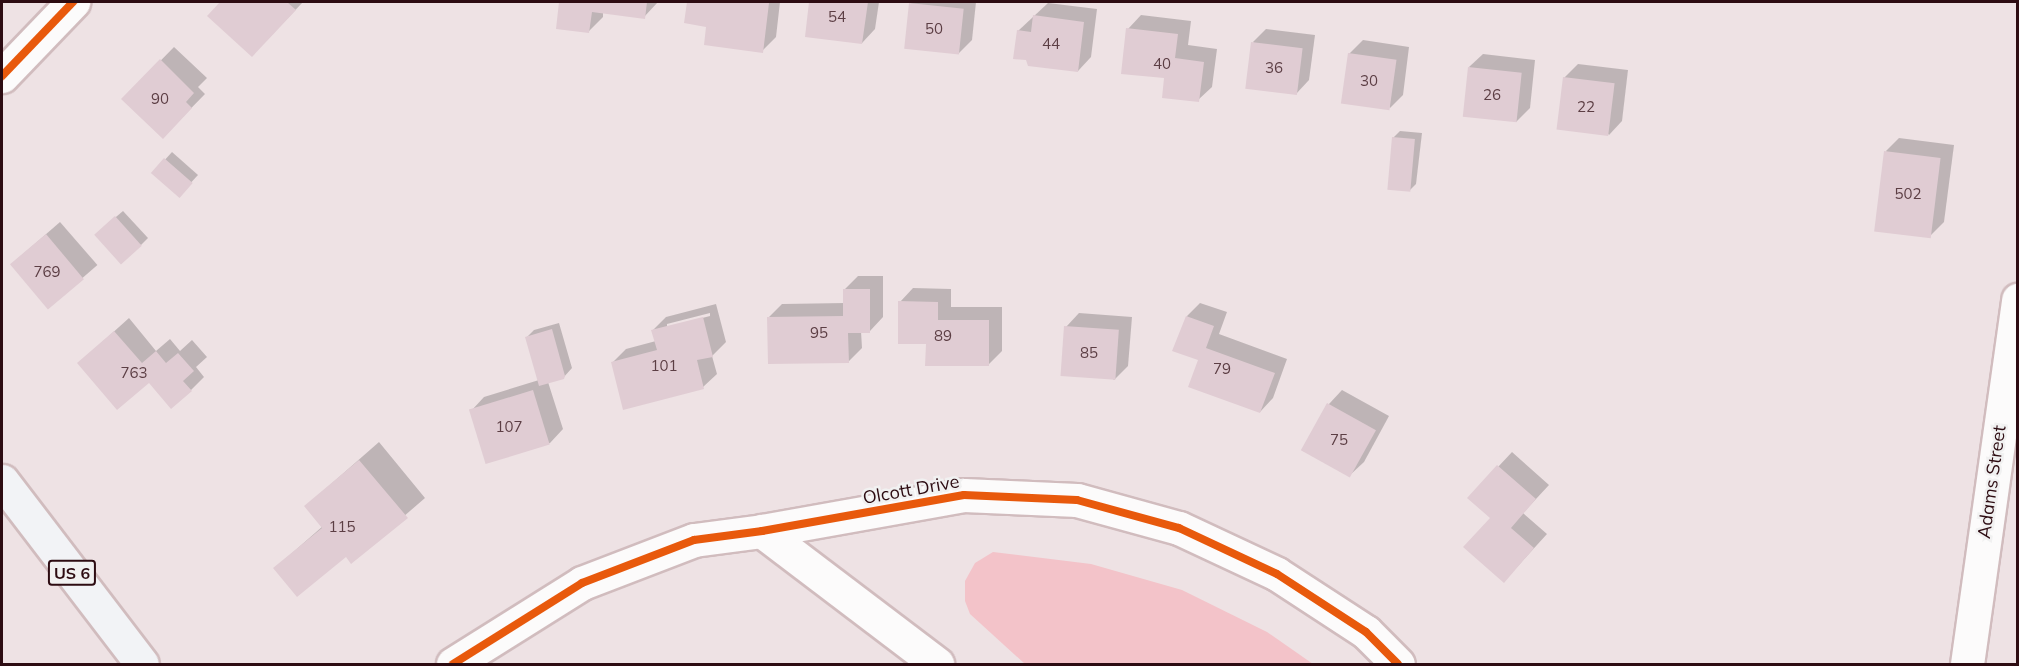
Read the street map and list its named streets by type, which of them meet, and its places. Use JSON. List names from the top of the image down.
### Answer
{
  "streets": {
    "main road": ["US 6"],
    "street": ["Adams Street", "Olcott Drive"]
  },
  "house_numbers": [
    "54",
    "50",
    "44",
    "40",
    "36",
    "30",
    "26",
    "90",
    "22",
    "502",
    "769",
    "95",
    "89",
    "85",
    "101",
    "79",
    "763",
    "107",
    "75",
    "115"
  ]
}
